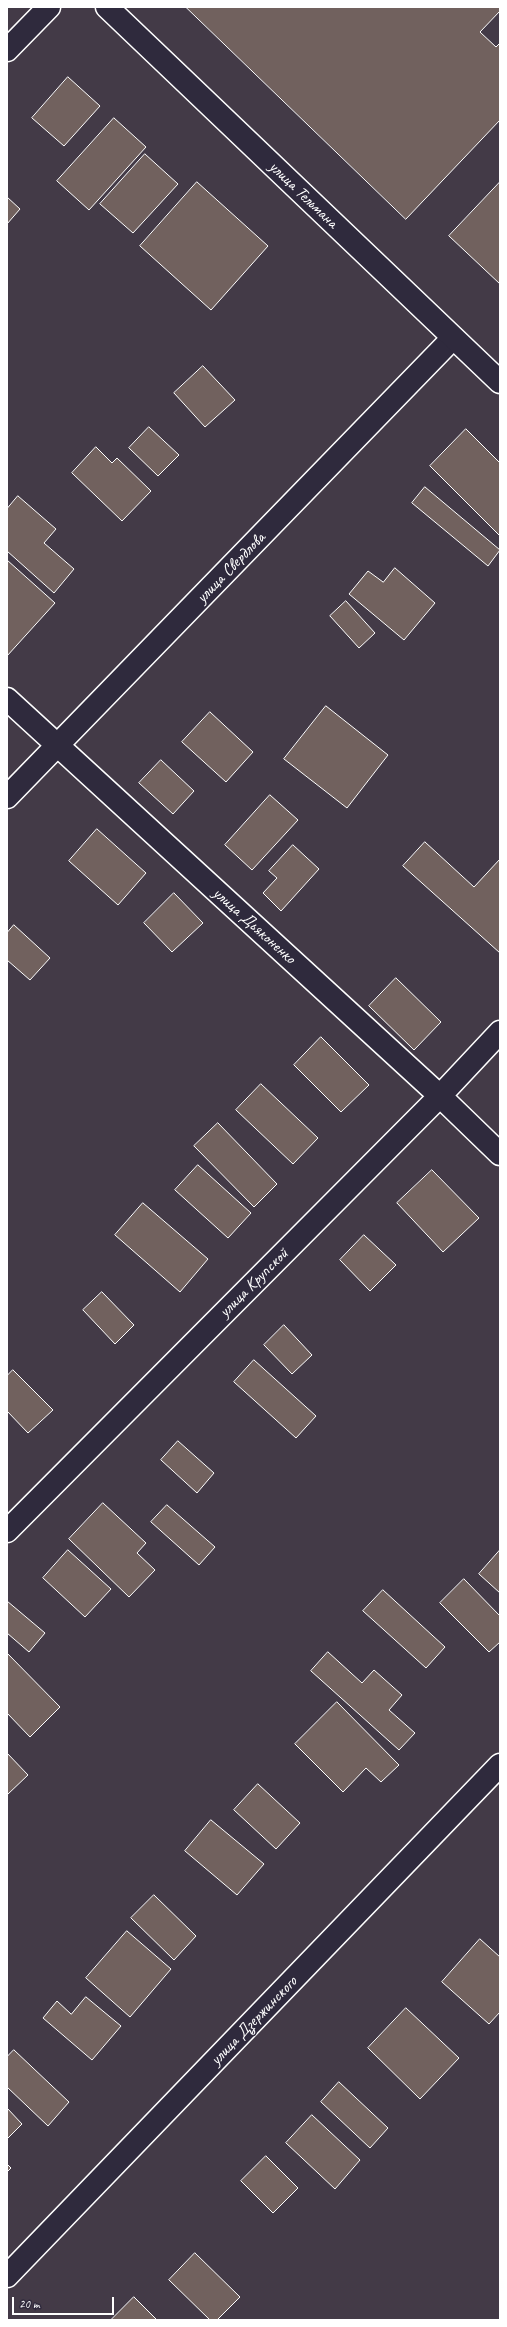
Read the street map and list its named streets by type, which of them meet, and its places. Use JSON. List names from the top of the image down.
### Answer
{
  "streets": {
    "street": [
      "улица Тельмана",
      "улица Свердлова",
      "улица Дьяконенко",
      "улица Крупской",
      "улица Дзержинского"
    ]
  },
  "crossings": [
    ["улица Тельмана", "улица Свердлова"],
    ["улица Свердлова", "улица Дьяконенко"],
    ["улица Дьяконенко", "улица Крупской"]
  ],
  "scale_bar": "20 m"
}
